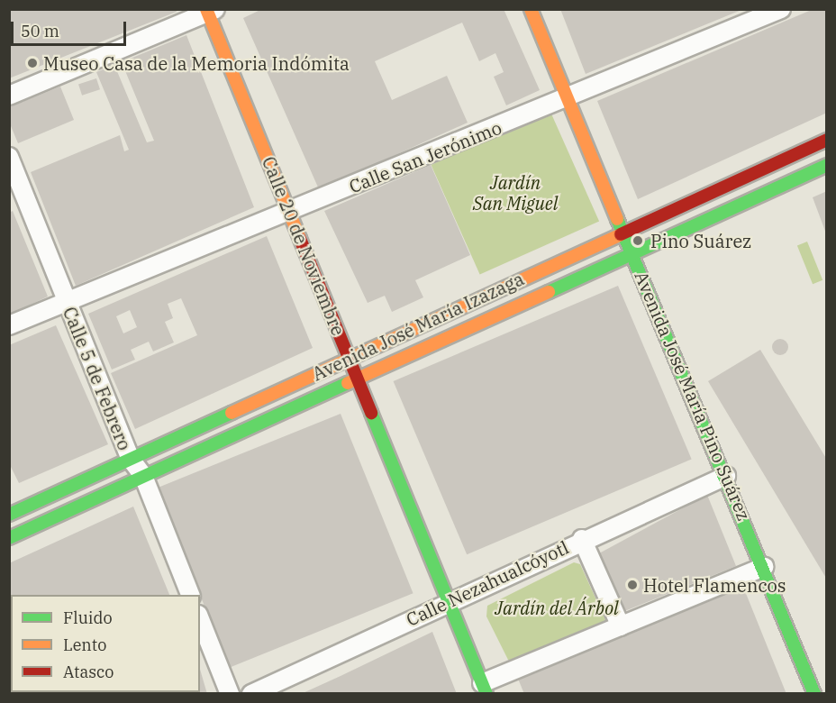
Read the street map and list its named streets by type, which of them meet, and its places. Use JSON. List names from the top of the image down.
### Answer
{
  "streets": {
    "main road": ["Calle 20 de Noviembre", "Avenida José María Izazaga", "Avenida José María Pino Suárez"],
    "street": ["Calle San Jerónimo", "Calle 5 de Febrero", "Calle Nezahualcóyotl"]
  },
  "crossings": [
    ["Calle San Jerónimo", "Calle 20 de Noviembre"],
    ["Calle San Jerónimo", "Calle 5 de Febrero"],
    ["Calle San Jerónimo", "Avenida José María Pino Suárez"],
    ["Calle 20 de Noviembre", "Avenida José María Izazaga"],
    ["Calle 20 de Noviembre", "Calle Nezahualcóyotl"],
    ["Avenida José María Izazaga", "Calle 5 de Febrero"],
    ["Avenida José María Izazaga", "Avenida José María Pino Suárez"],
    ["Avenida José María Pino Suárez", "Calle Nezahualcóyotl"]
  ],
  "parks": ["Jardín San Miguel", "Jardín del Árbol"],
  "places": ["Museo Casa de la Memoria Indómita", "Pino Suárez", "Hotel Flamencos"],
  "legend": ["Fluido", "Lento", "Atasco"],
  "scale_bar": "50 m"
}
